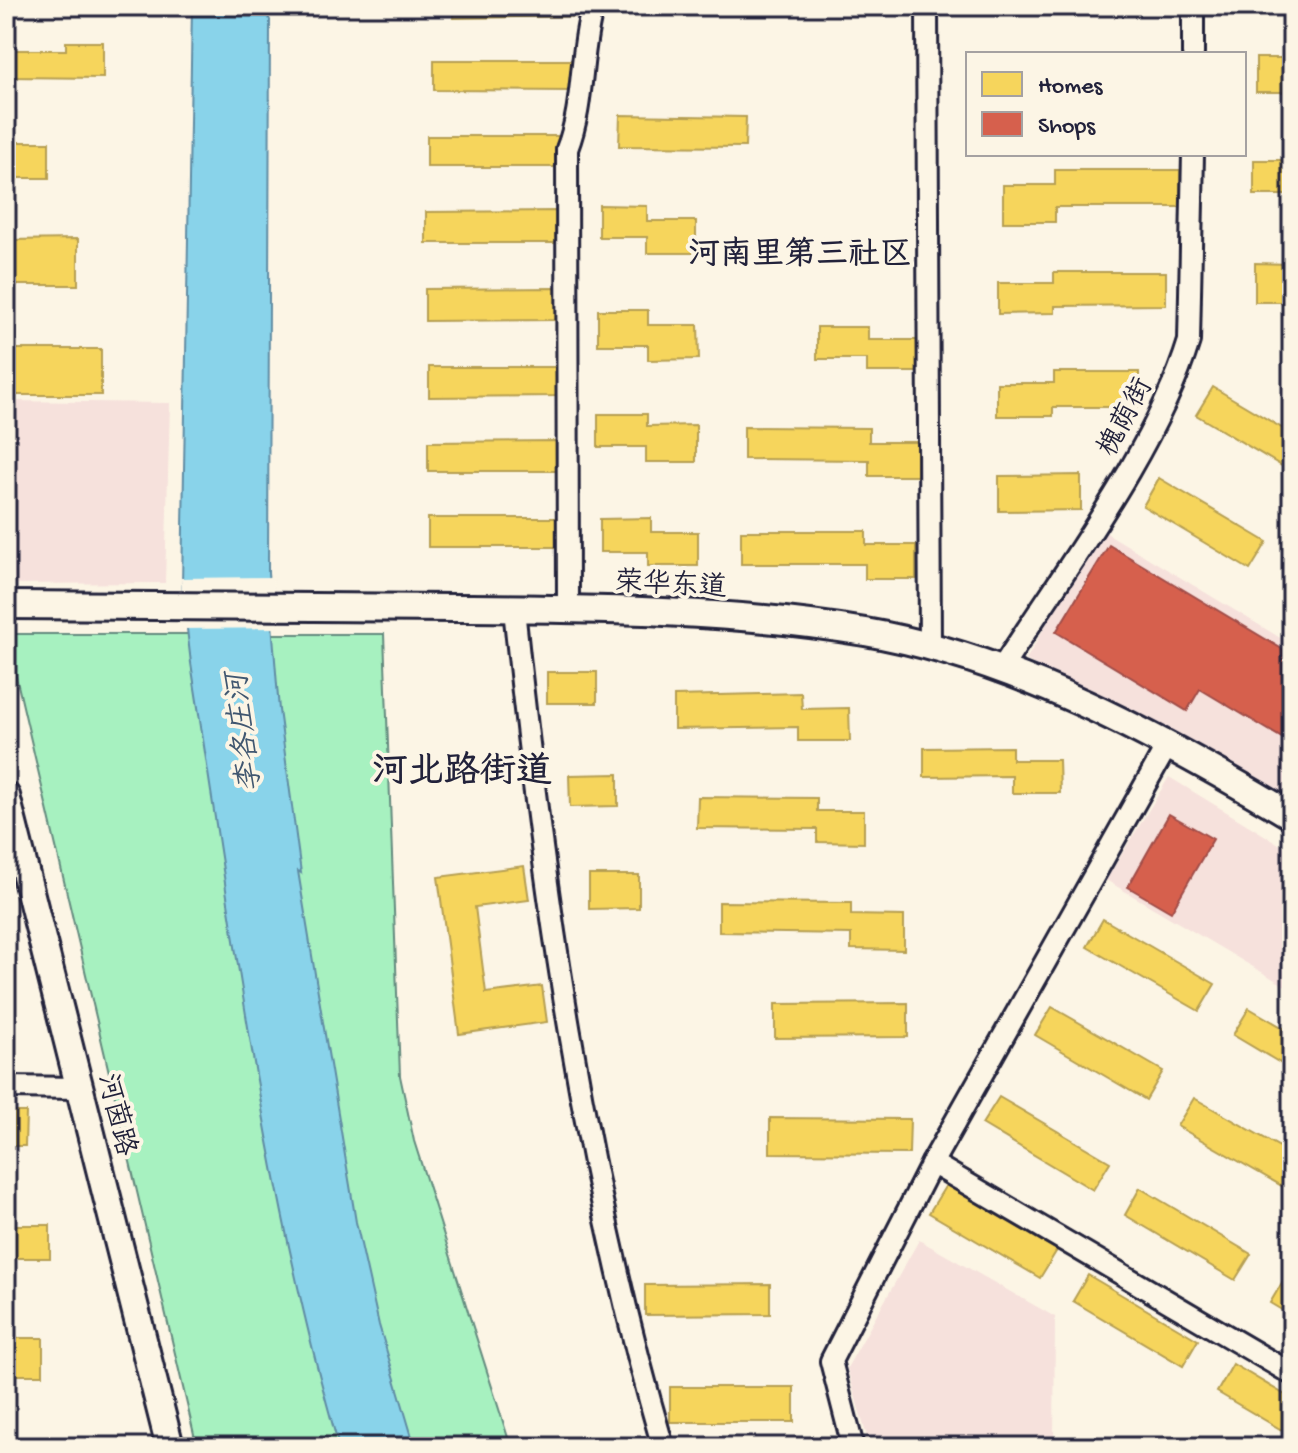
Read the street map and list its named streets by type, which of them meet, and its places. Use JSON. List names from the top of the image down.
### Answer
{
  "streets": {
    "street": ["槐荫街", "荣华东道", "河茵路"]
  },
  "crossings": [
    ["槐荫街", "荣华东道"]
  ],
  "districts": ["河南里第三社区", "河北路街道"],
  "water": ["李各庄河"],
  "legend": ["Homes", "Shops"]
}
